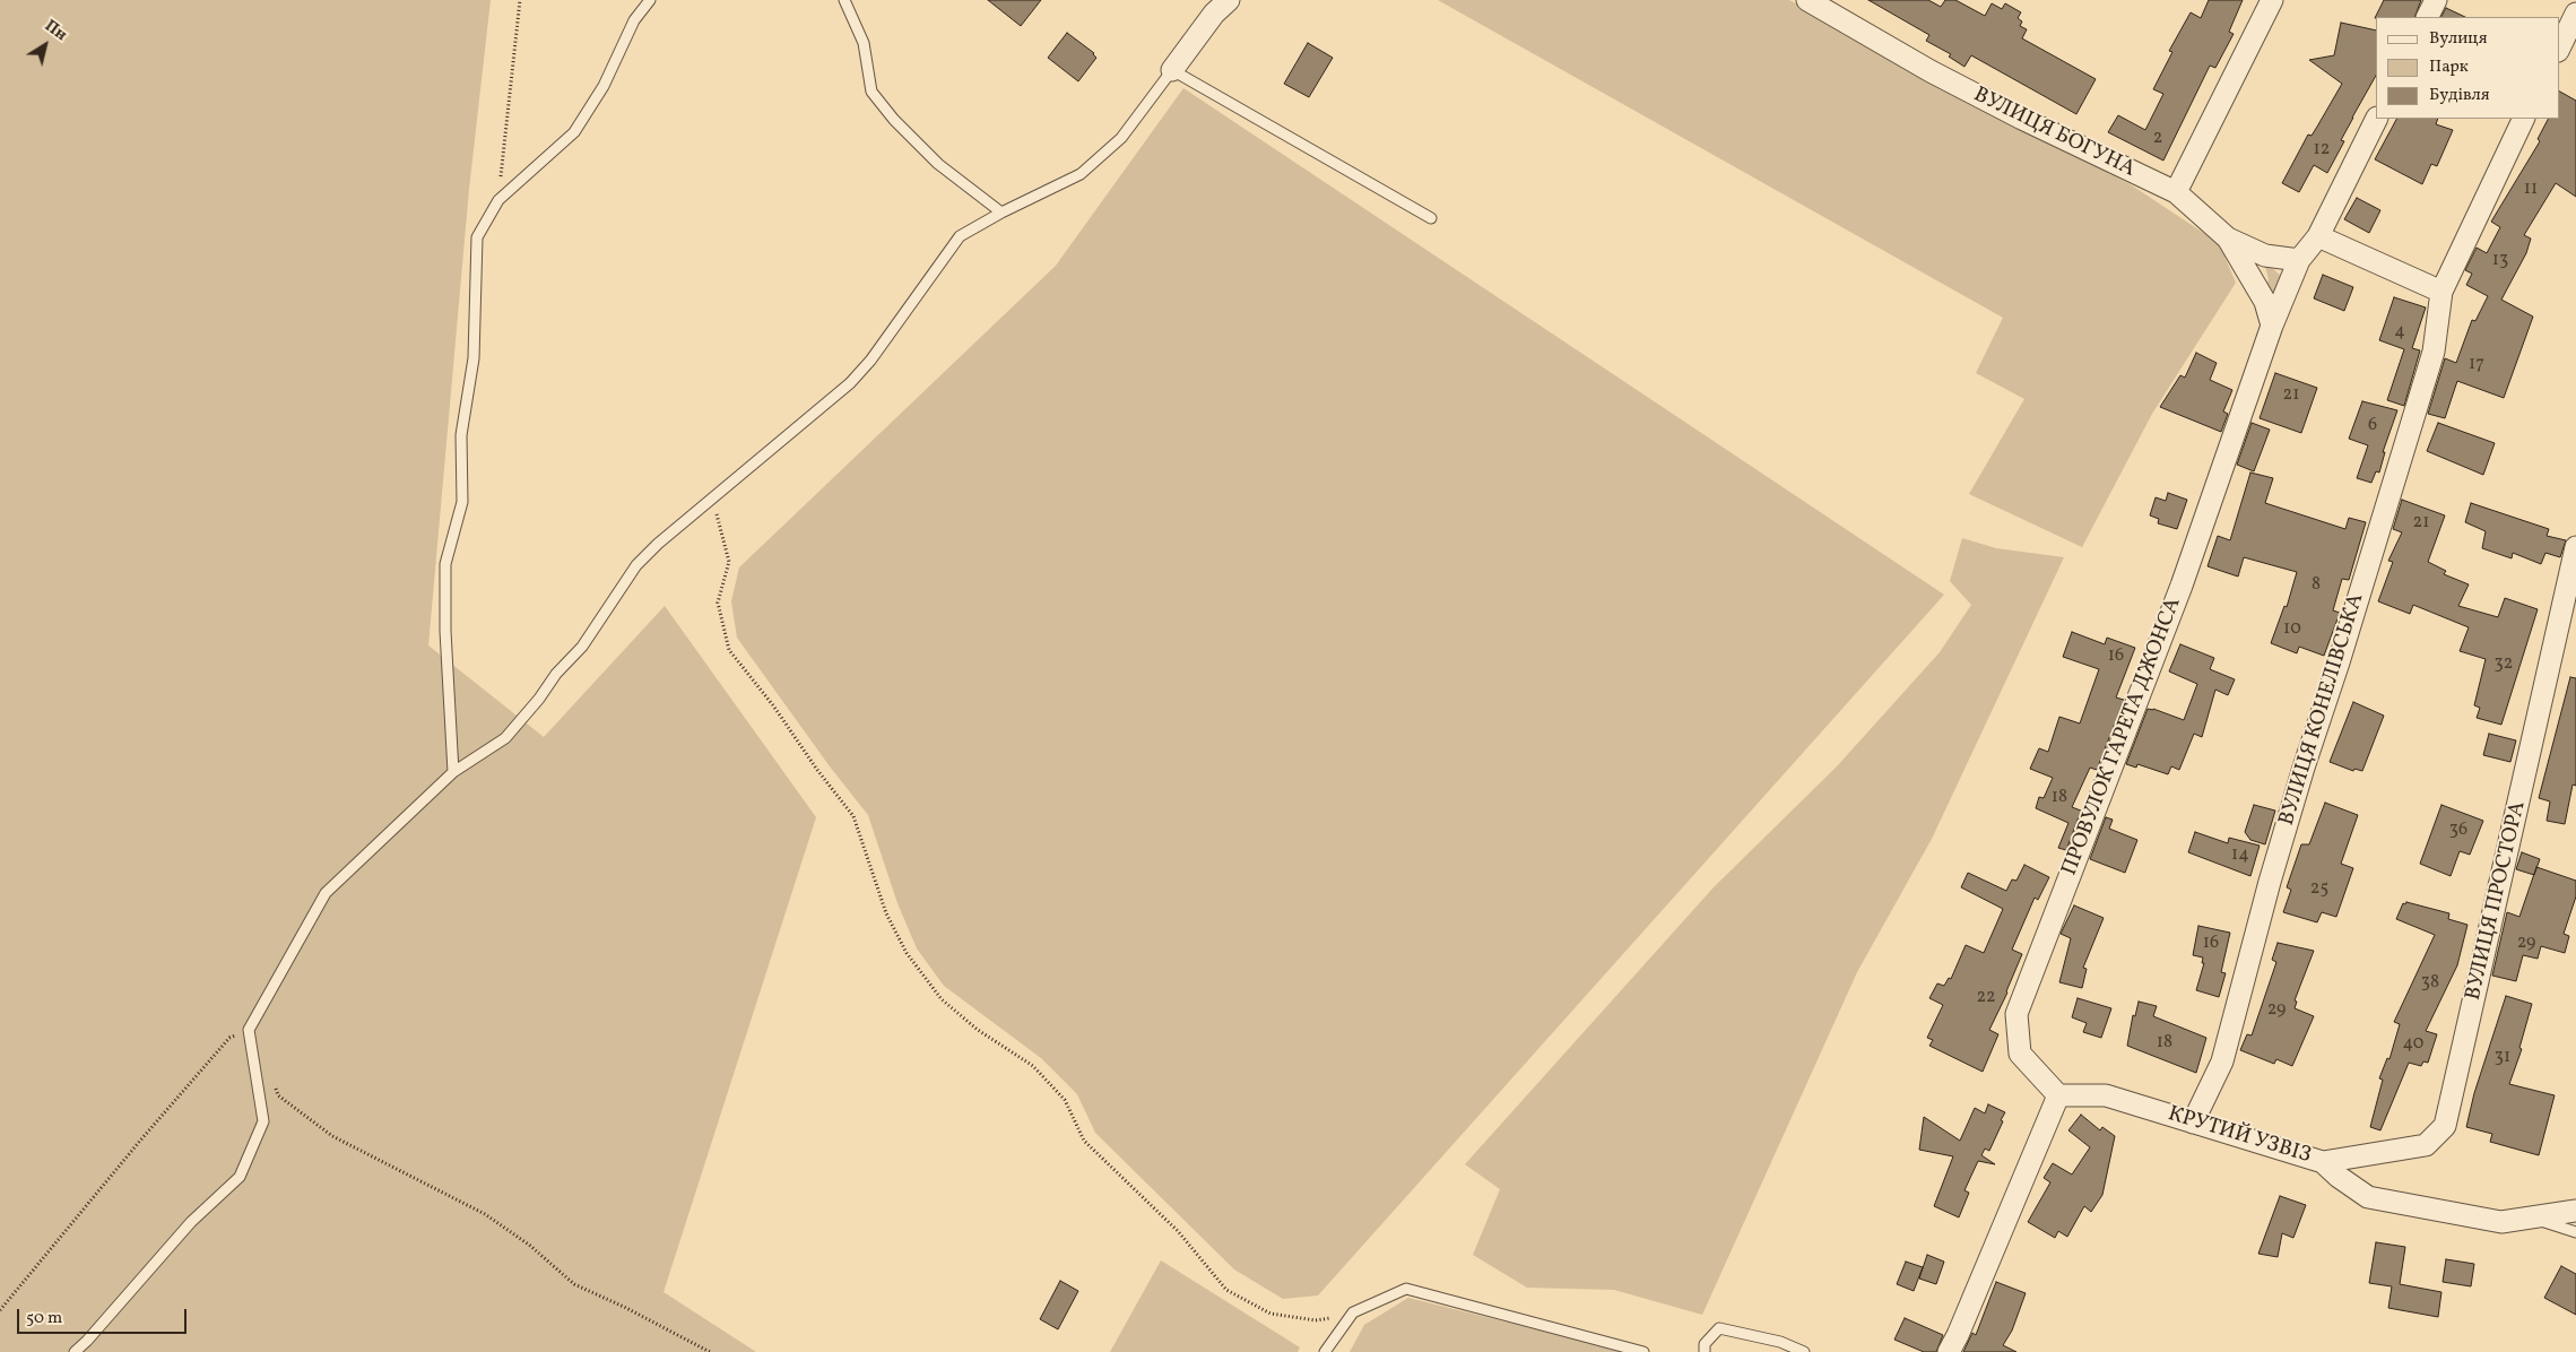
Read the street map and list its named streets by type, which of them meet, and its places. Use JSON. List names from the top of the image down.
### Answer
{
  "streets": {
    "street": [
      "ВУЛИЦЯ БОГУНА",
      "ВУЛИЦЯ КОНЕЛІВСЬКА",
      "ПРОВУЛОК ГАРЕТА ДЖОНСА",
      "ВУЛИЦЯ ПРОСТОРА",
      "КРУТИЙ УЗВІЗ"
    ]
  },
  "crossings": [
    ["ВУЛИЦЯ БОГУНА", "ПРОВУЛОК ГАРЕТА ДЖОНСА"],
    ["ВУЛИЦЯ КОНЕЛІВСЬКА", "КРУТИЙ УЗВІЗ"],
    ["ПРОВУЛОК ГАРЕТА ДЖОНСА", "КРУТИЙ УЗВІЗ"],
    ["ВУЛИЦЯ ПРОСТОРА", "КРУТИЙ УЗВІЗ"]
  ],
  "house_numbers": [
    "2",
    "12",
    "11",
    "13",
    "4",
    "17",
    "21",
    "6",
    "21",
    "8",
    "10",
    "16",
    "32",
    "18",
    "36",
    "14",
    "25",
    "16",
    "29",
    "38",
    "22",
    "29",
    "18",
    "40",
    "31"
  ],
  "legend": ["Вулиця", "Парк", "Будівля"],
  "scale_bar": "50 m",
  "north": "top right"
}
